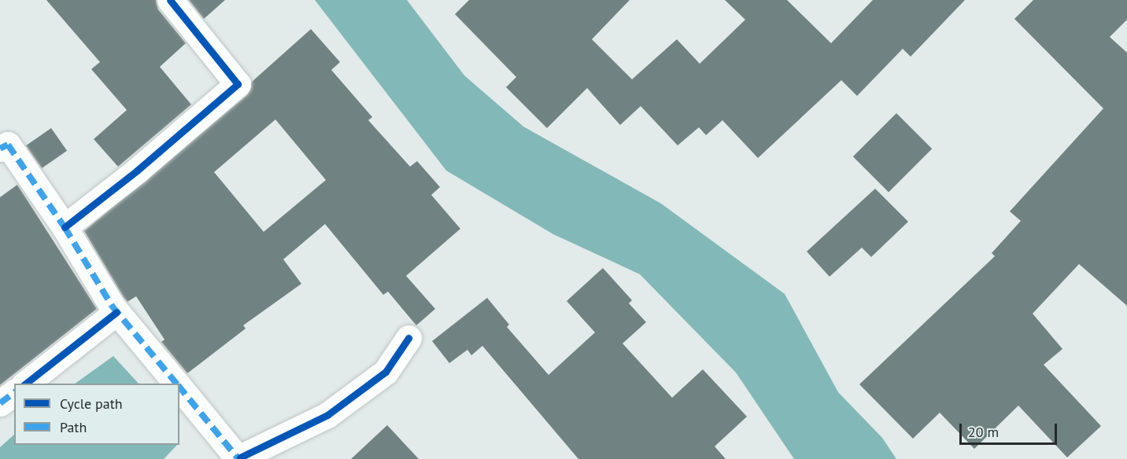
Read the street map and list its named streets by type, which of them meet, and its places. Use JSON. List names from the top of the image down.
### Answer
{
  "legend": ["Cycle path", "Path"],
  "scale_bar": "20 m"
}
